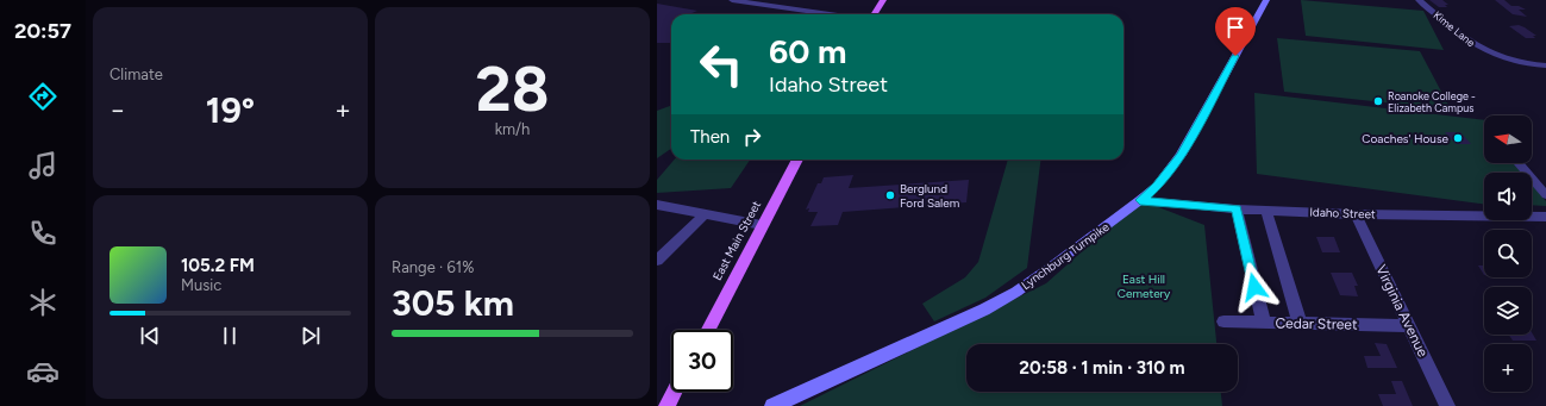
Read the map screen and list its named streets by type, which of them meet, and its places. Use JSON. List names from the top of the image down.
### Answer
{
  "streets": {
    "main road": ["East Main Street"],
    "street": [
      "Kime Lane",
      "Idaho Street",
      "Lynchburg Turnpike",
      "Virginia Avenue",
      "Cedar Street"
    ]
  },
  "crossings": [
    ["Idaho Street", "Lynchburg Turnpike"],
    ["Idaho Street", "Virginia Avenue"],
    ["Virginia Avenue", "Cedar Street"]
  ],
  "parks": ["East Hill Cemetery"],
  "places": ["Roanoke College - Elizabeth Campus", "Coaches' House", "Berglund Ford Salem"],
  "north": "left",
  "page": {
    "tabs": "20:57",
    "tile": [
      "Climate",
      ["28", "km/h"],
      ["Range · 61%", "305 km"]
    ],
    "turn": ["60 m", "Idaho Street"],
    "heat": ["−", "19°", "+"],
    "then": "Then",
    "map_buttons": "+",
    "song": ["105.2 FM", "Music"],
    "limit": "30",
    "trip": "20:58 · 1 min · 310 m"
  }
}
